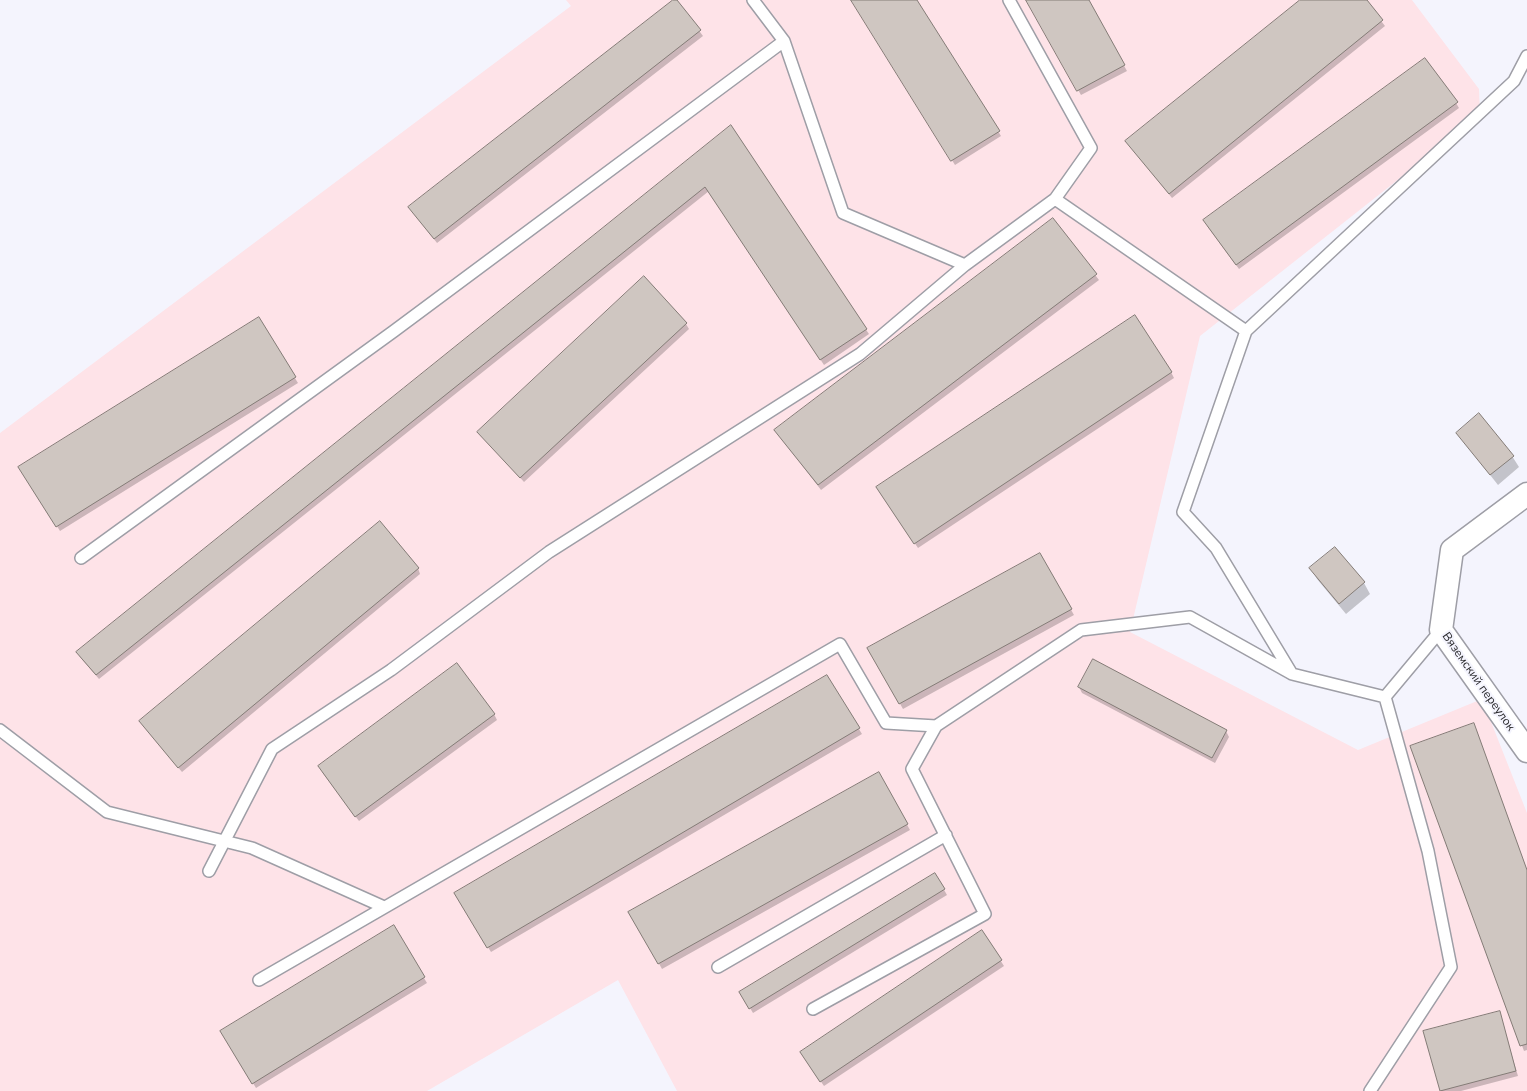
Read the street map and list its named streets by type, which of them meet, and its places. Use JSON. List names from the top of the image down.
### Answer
{
  "streets": {
    "street": ["Вяземский переулок"]
  }
}
